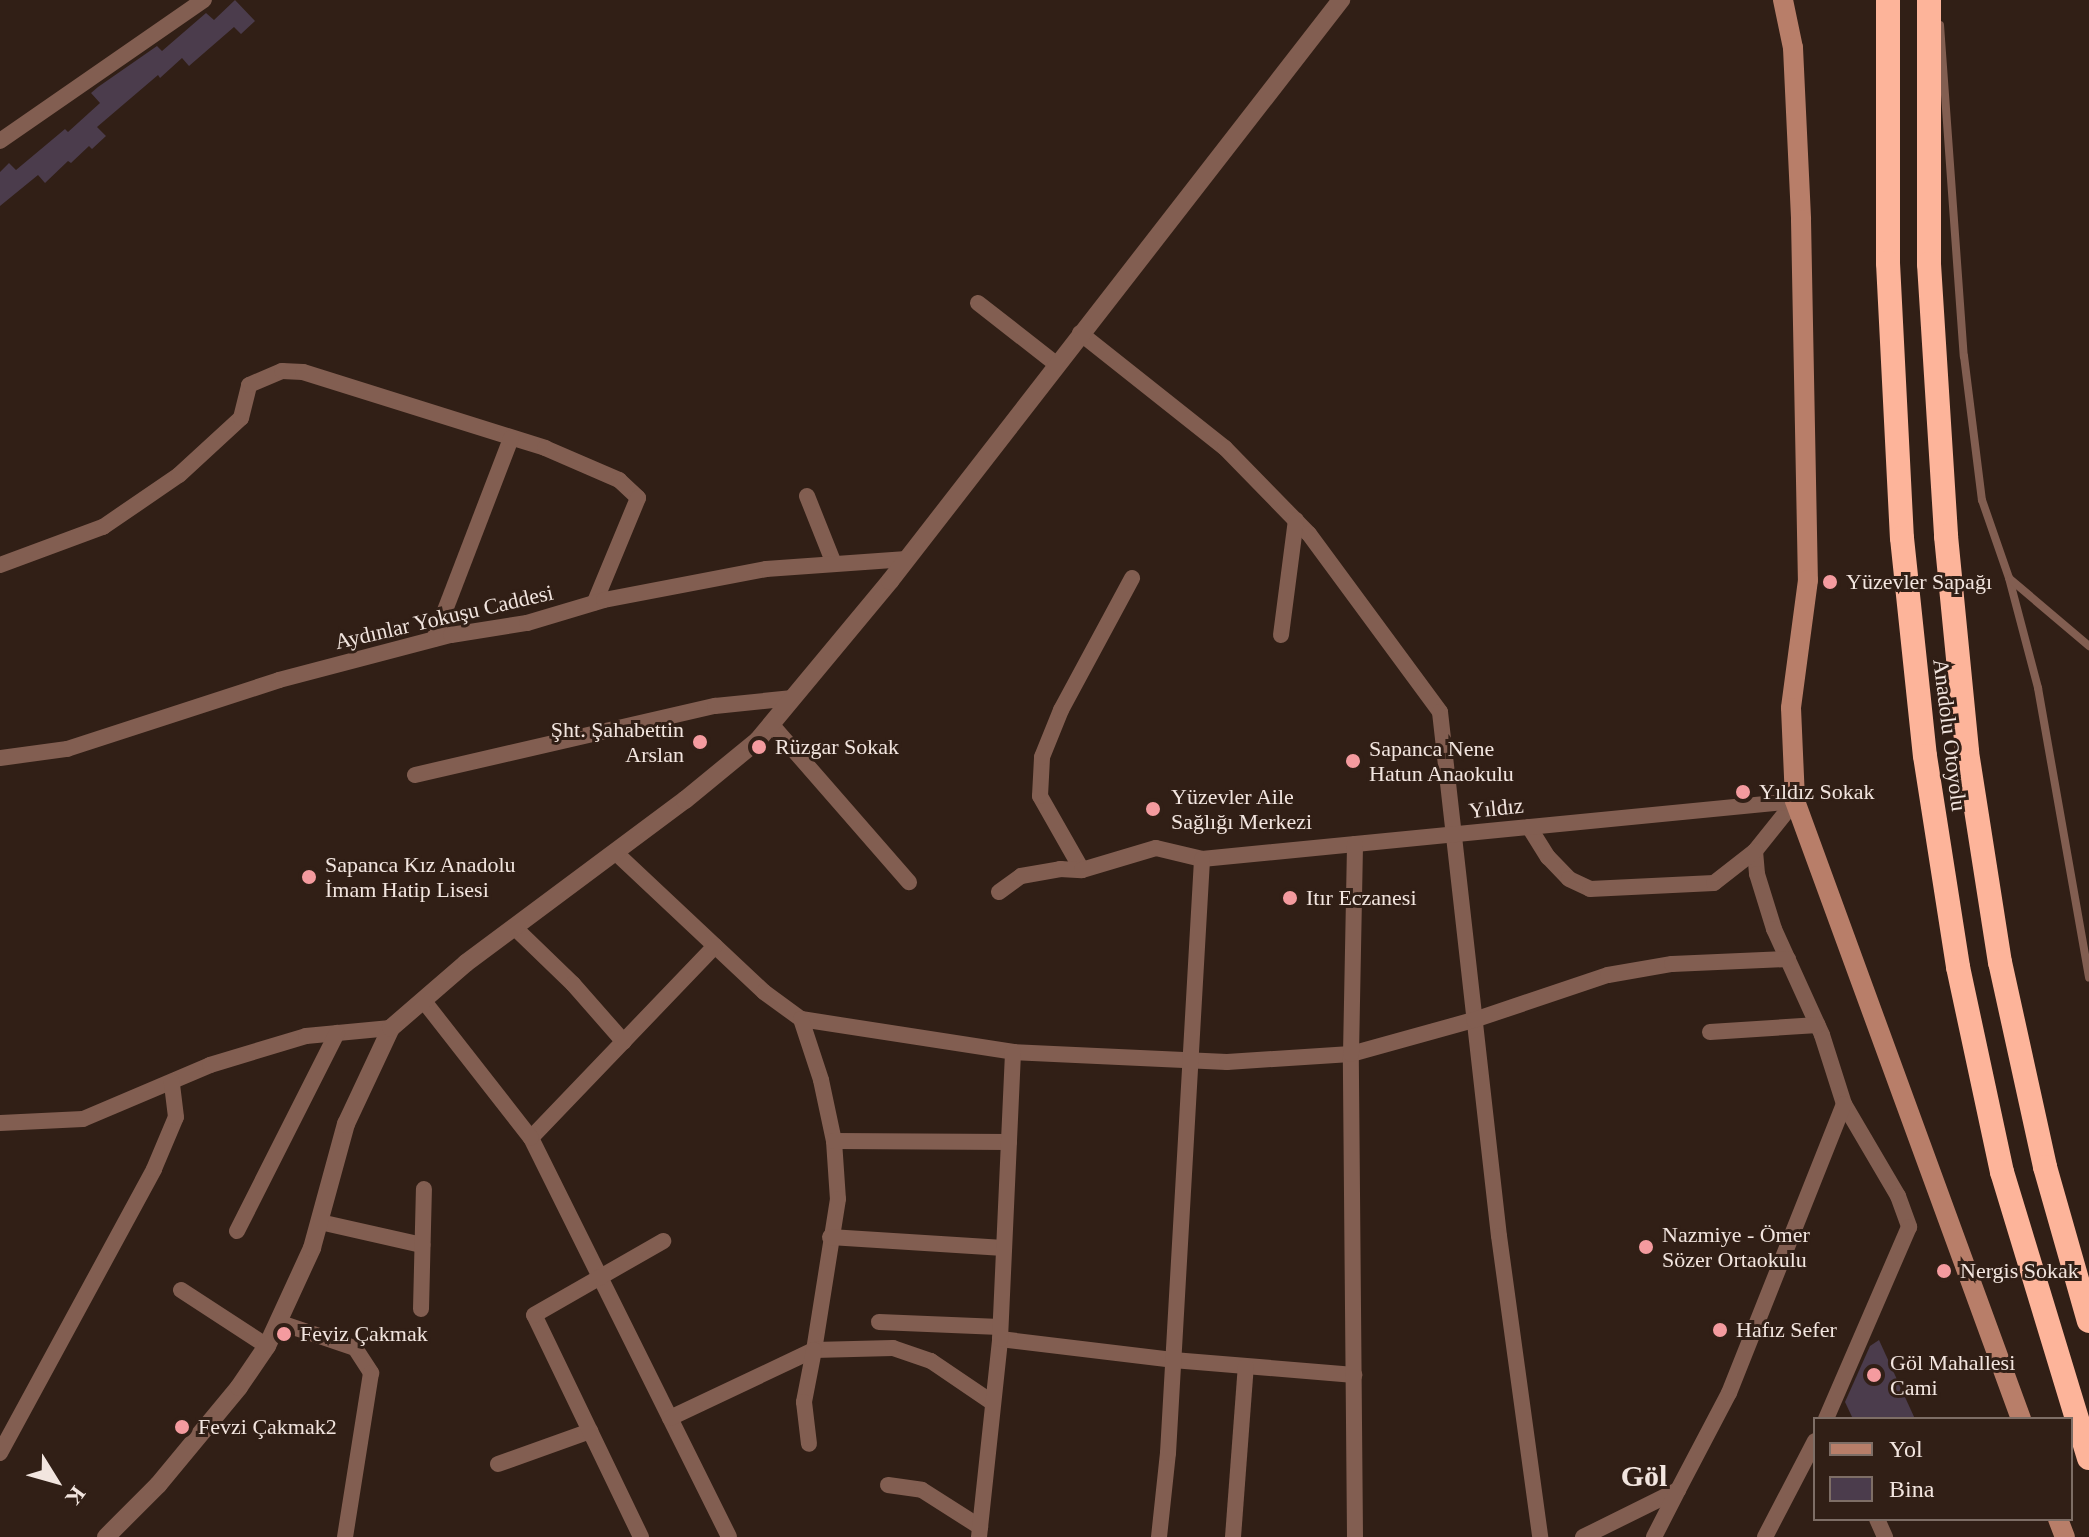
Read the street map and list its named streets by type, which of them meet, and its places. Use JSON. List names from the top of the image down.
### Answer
{
  "streets": {
    "highway": ["Anadolu Otoyolu"],
    "street": ["Aydınlar Yokuşu Caddesi", "Yıldız"]
  },
  "districts": ["Göl"],
  "places": [
    "Yüzevler Sapağı",
    "Şht. Şahabettin Arslan",
    "Rüzgar Sokak",
    "Sapanca Nene Hatun Anaokulu",
    "Yıldız Sokak",
    "Yüzevler Aile Sağlığı Merkezi",
    "Sapanca Kız Anadolu İmam Hatip Lisesi",
    "Itır Eczanesi",
    "Nazmiye - Ömer Sözer Ortaokulu",
    "Nergis Sokak",
    "Hafız Sefer",
    "Feviz Çakmak",
    "Göl Mahallesi Cami",
    "Fevzi Çakmak2"
  ],
  "legend": ["Yol", "Bina"],
  "north": "bottom right"
}
